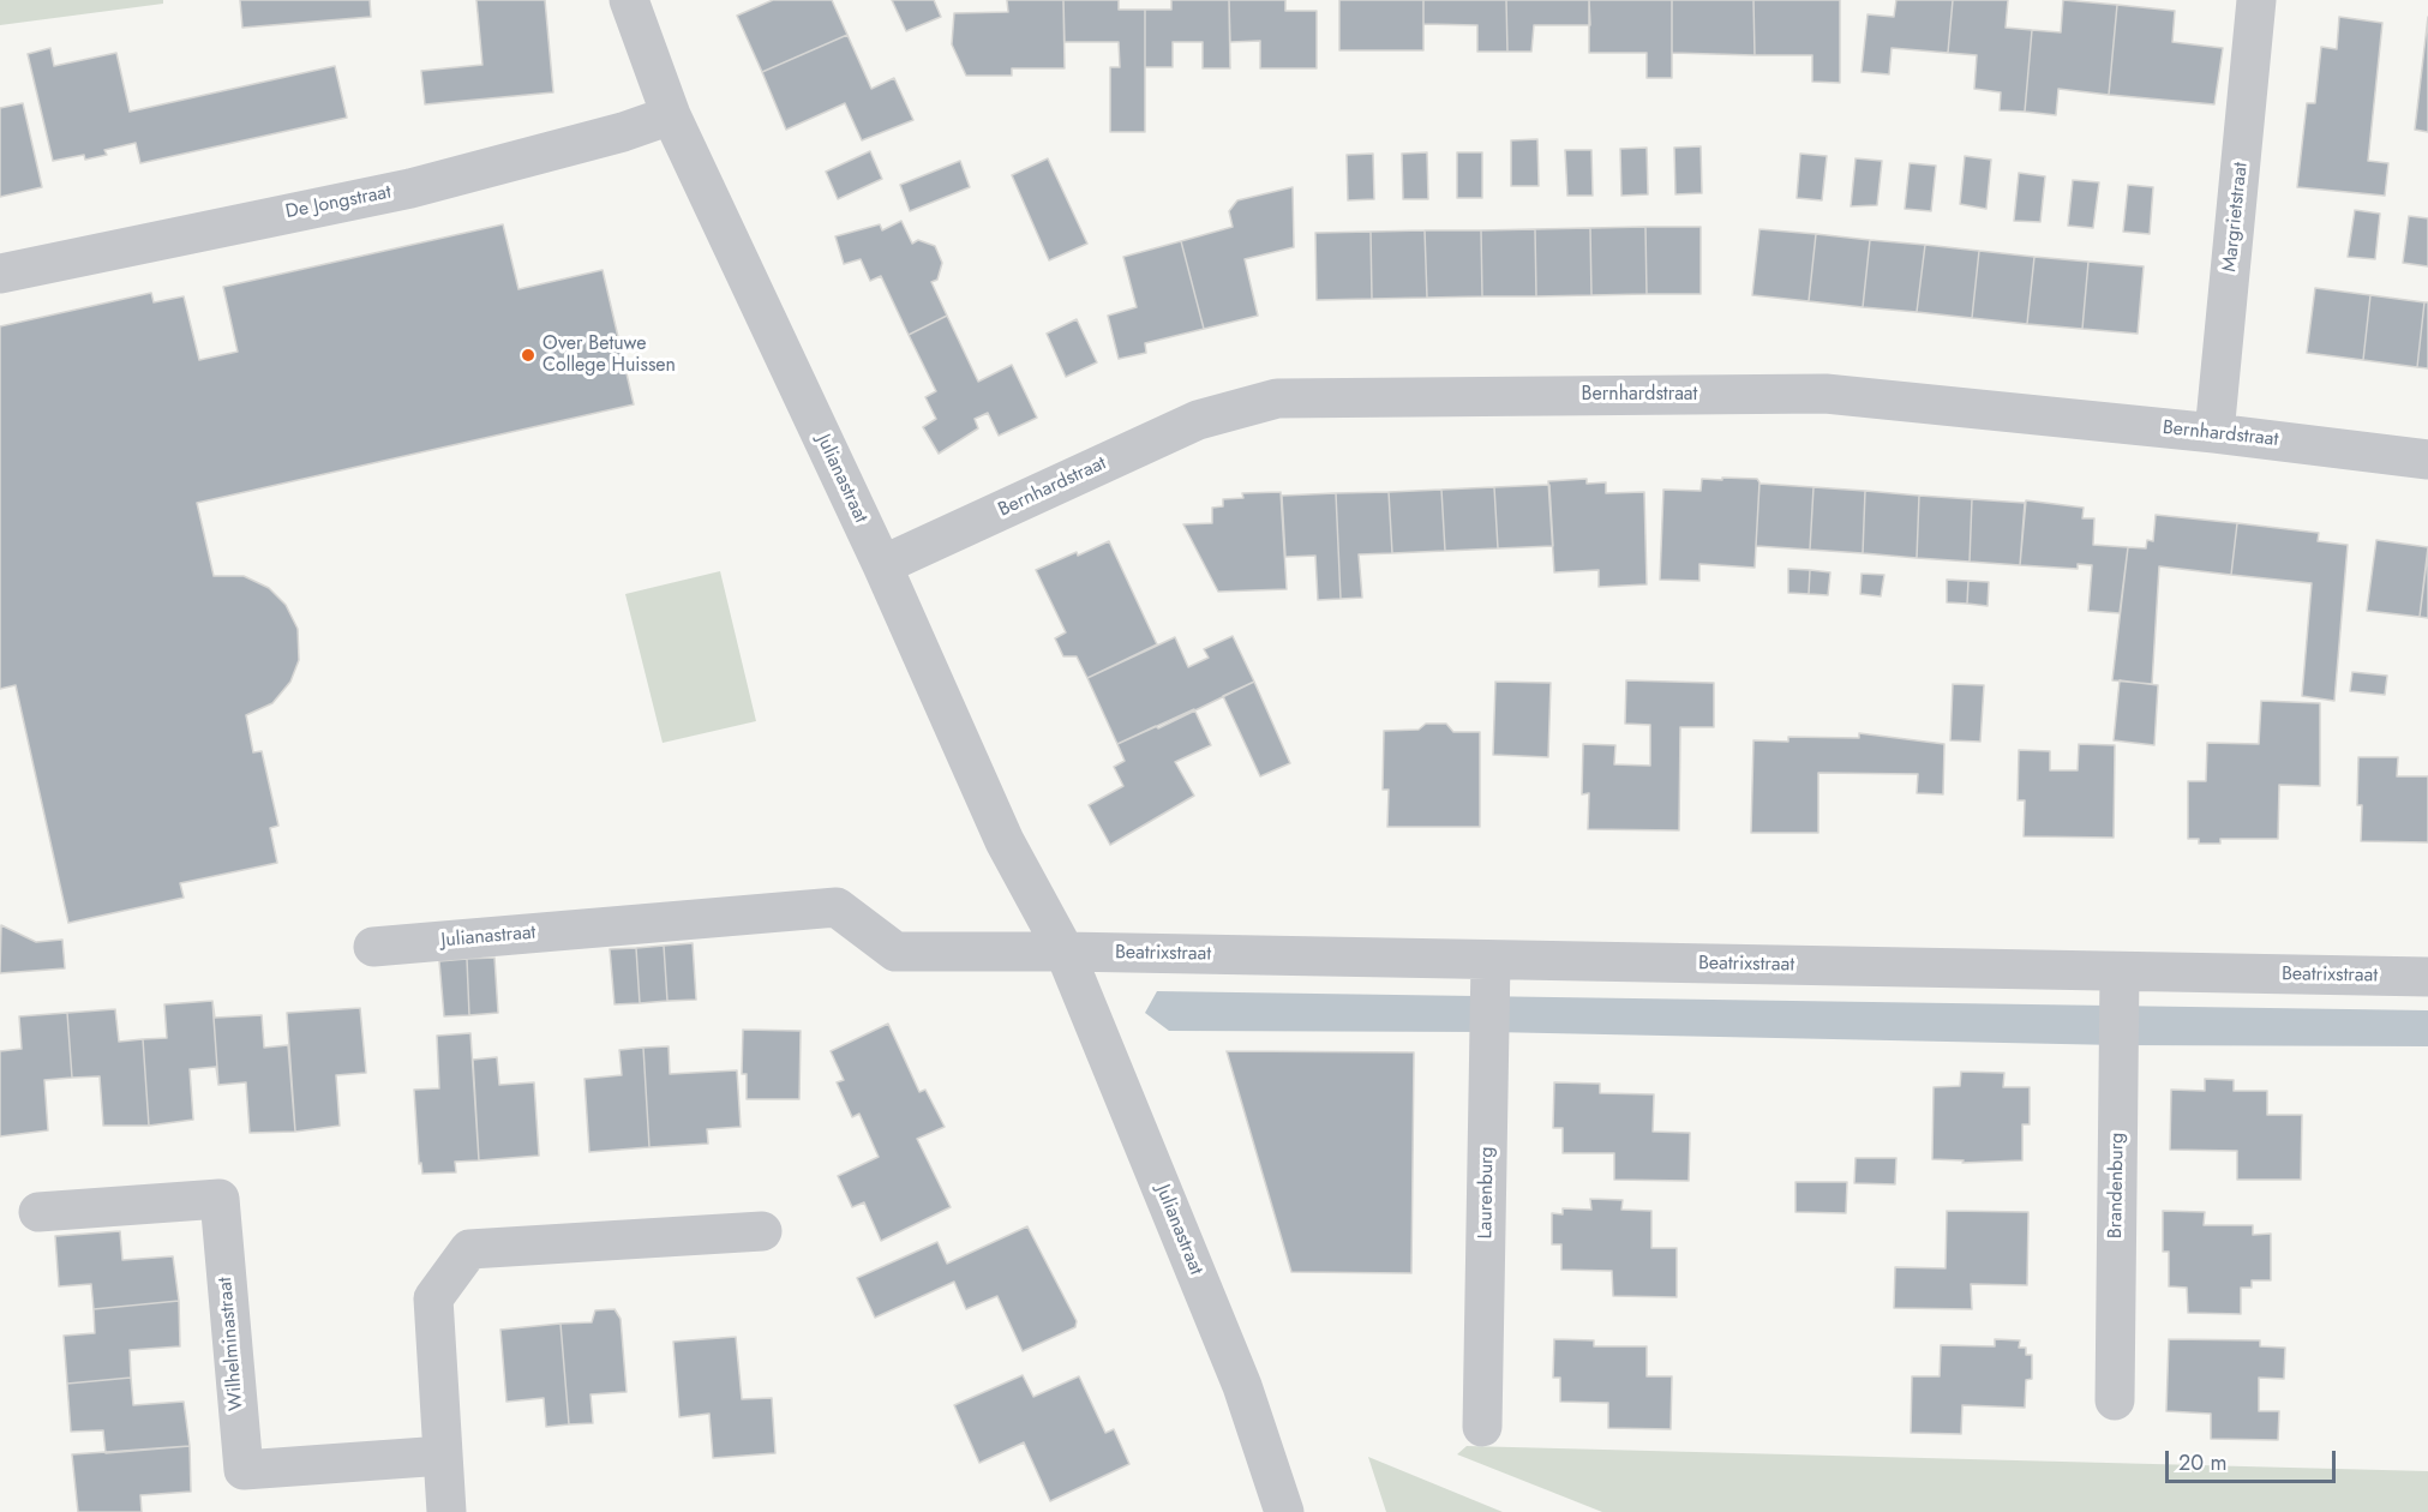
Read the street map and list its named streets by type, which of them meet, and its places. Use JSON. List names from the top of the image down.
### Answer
{
  "streets": {
    "street": [
      "De Jongstraat",
      "Margrietstraat",
      "Bernhardstraat",
      "Julianastraat",
      "Beatrixstraat",
      "Brandenburg",
      "Laurenburg",
      "Wilhelminastraat"
    ]
  },
  "crossings": [
    ["De Jongstraat", "Julianastraat"],
    ["Margrietstraat", "Bernhardstraat"],
    ["Bernhardstraat", "Julianastraat"],
    ["Julianastraat", "Beatrixstraat"],
    ["Beatrixstraat", "Brandenburg"],
    ["Beatrixstraat", "Laurenburg"]
  ],
  "places": ["Over Betuwe College Huissen"],
  "scale_bar": "20 m"
}
